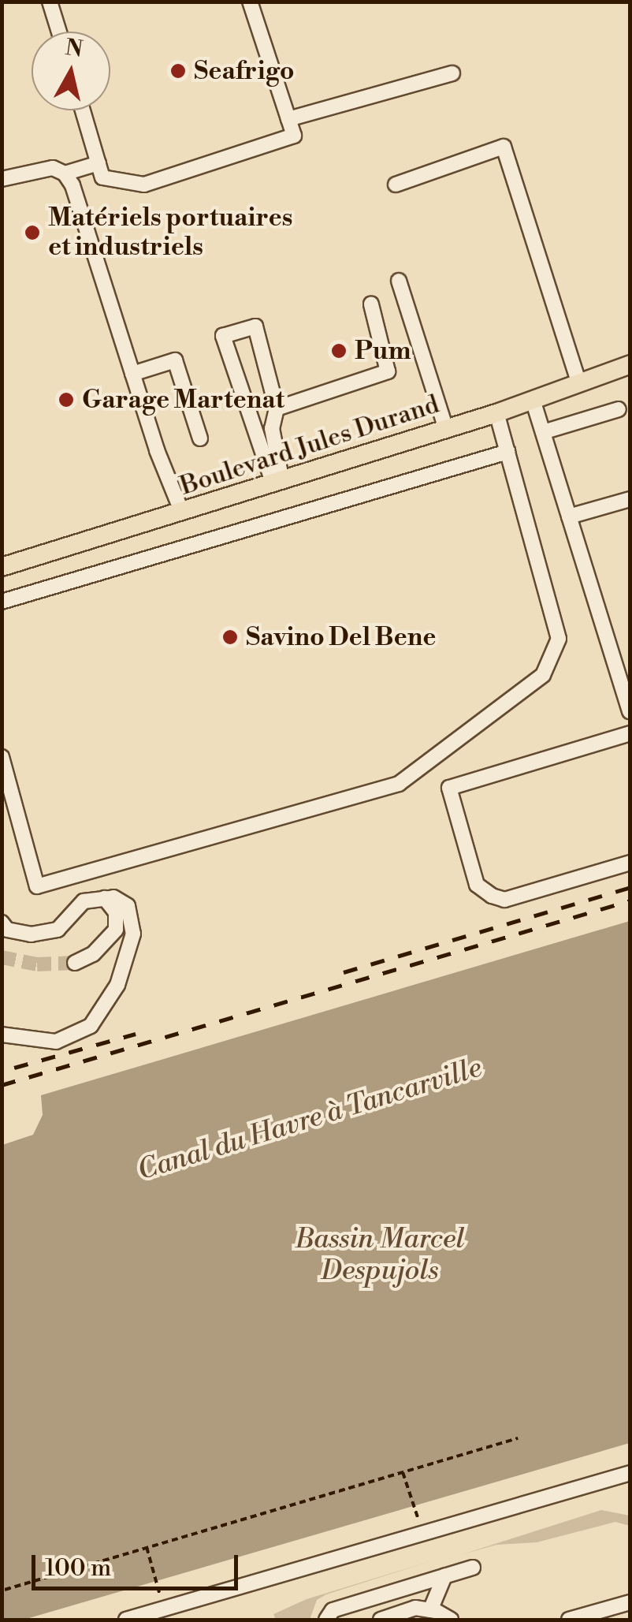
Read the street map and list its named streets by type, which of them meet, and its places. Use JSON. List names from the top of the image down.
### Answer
{
  "streets": {
    "main road": ["Boulevard Jules Durand"]
  },
  "water": ["Canal du Havre à Tancarville", "Bassin Marcel Despujols"],
  "places": [
    "Seafrigo",
    "Matériels portuaires et industriels",
    "Pum",
    "Garage Martenat",
    "Savino Del Bene"
  ],
  "scale_bar": "100 m",
  "north": "top"
}
